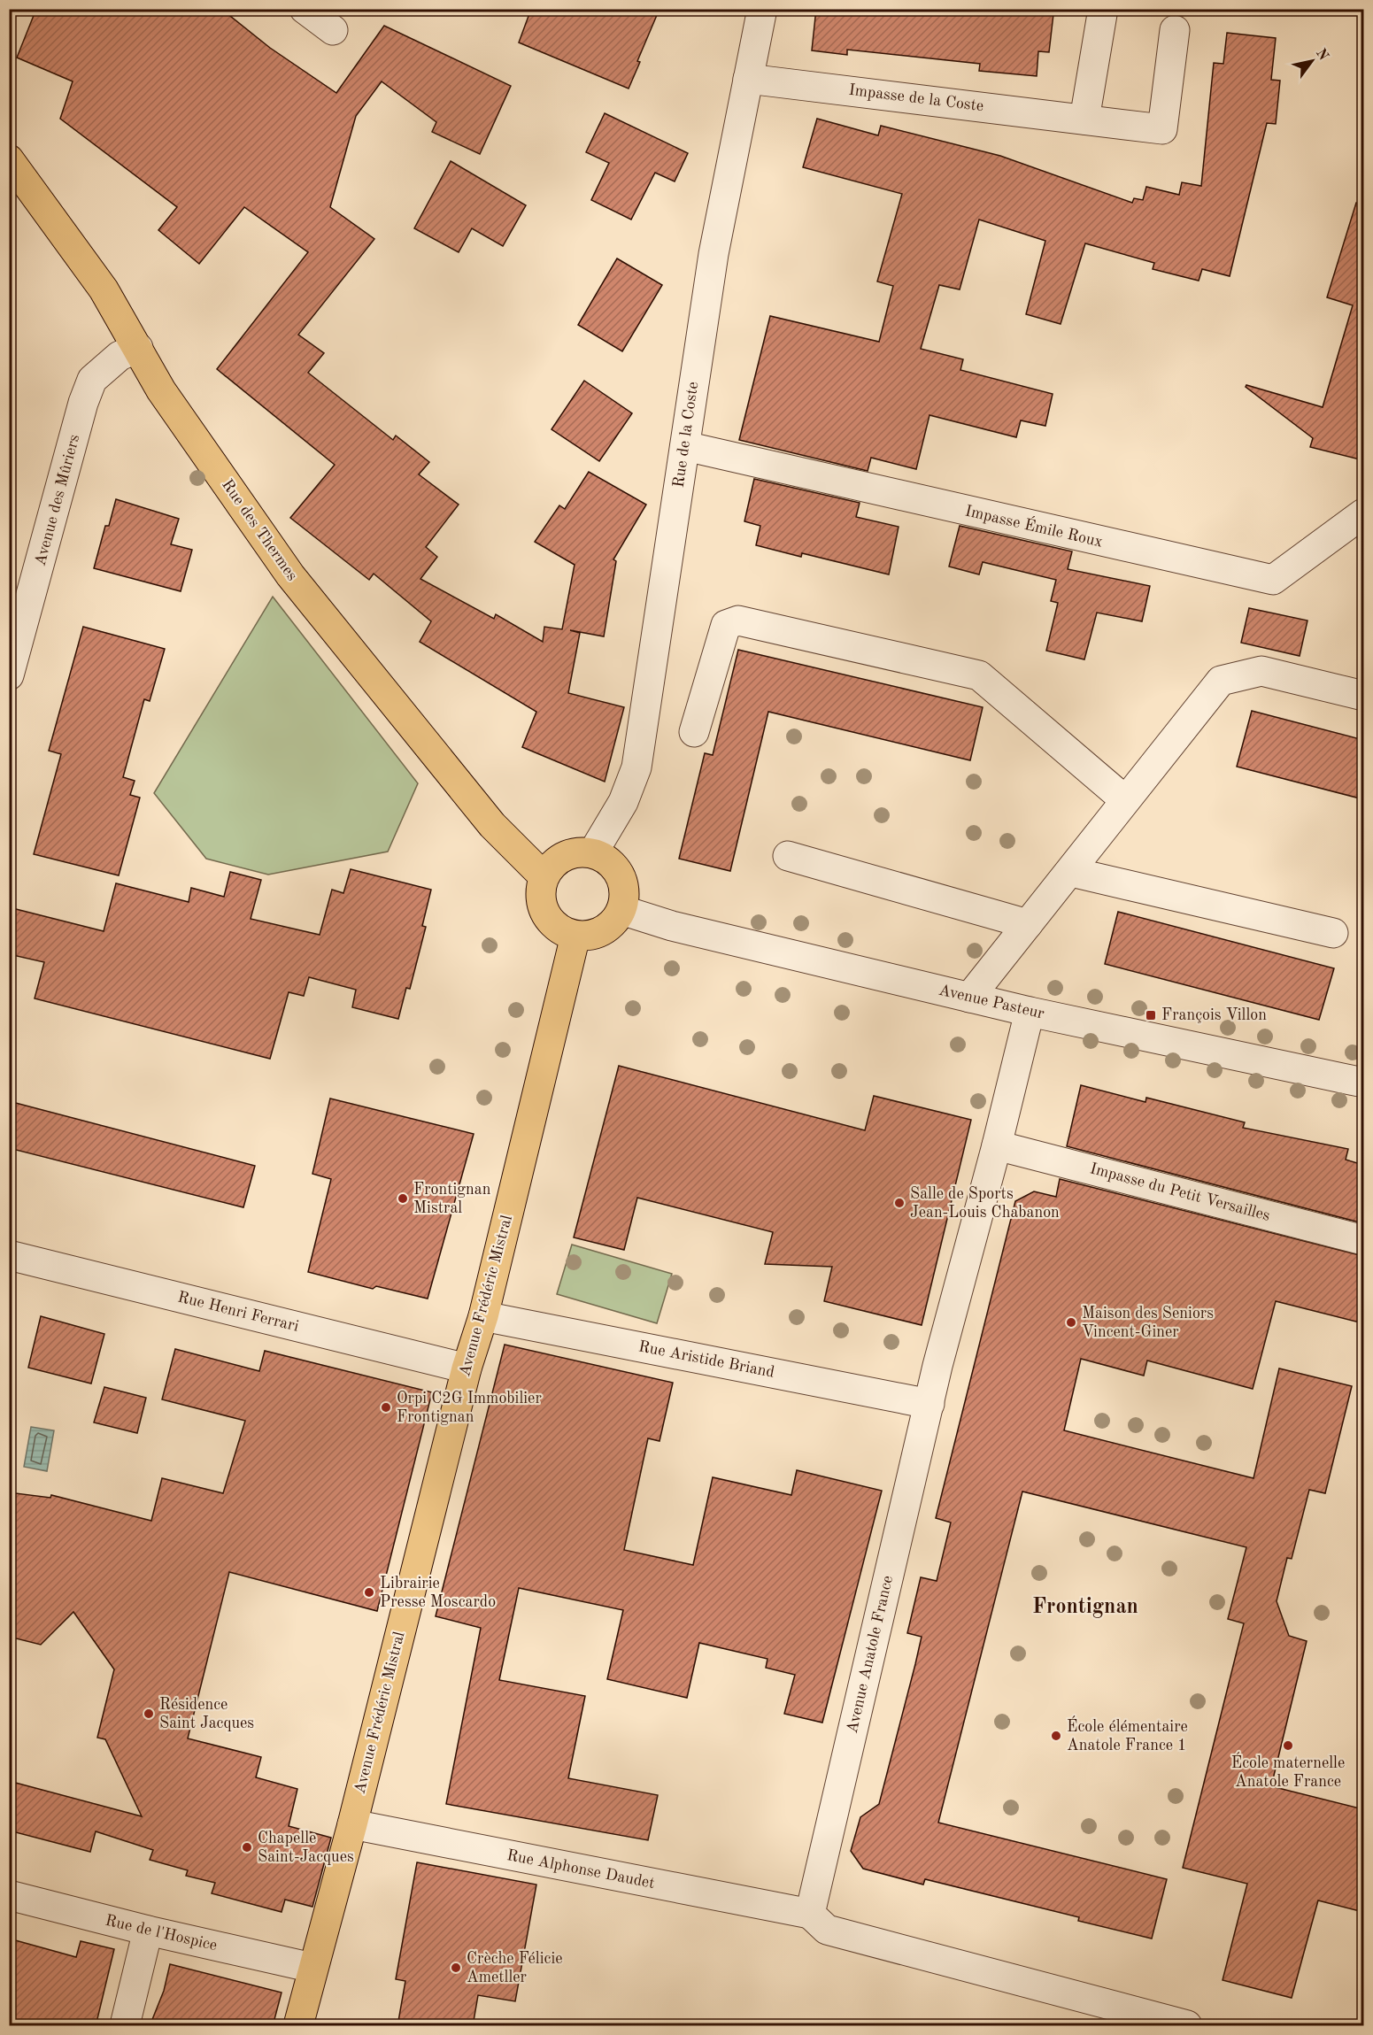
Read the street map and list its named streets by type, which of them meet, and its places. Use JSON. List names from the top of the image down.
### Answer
{
  "streets": {
    "main road": ["Rue des Thermes", "Avenue Frédéric Mistral"],
    "street": [
      "Impasse de la Coste",
      "Rue de la Coste",
      "Avenue des Mûriers",
      "Impasse Émile Roux",
      "Avenue Pasteur",
      "Impasse du Petit Versailles",
      "Rue Henri Ferrari",
      "Rue Aristide Briand",
      "Avenue Anatole France",
      "Rue Alphonse Daudet",
      "Rue de l'Hospice"
    ]
  },
  "crossings": [
    ["Impasse de la Coste", "Rue de la Coste"],
    ["Rue de la Coste", "Impasse Émile Roux"],
    ["Rue de la Coste", "Rue des Thermes"],
    ["Rue de la Coste", "Avenue Pasteur"],
    ["Rue de la Coste", "Avenue Frédéric Mistral"],
    ["Avenue des Mûriers", "Rue des Thermes"],
    ["Rue des Thermes", "Avenue Pasteur"],
    ["Rue des Thermes", "Avenue Frédéric Mistral"],
    ["Avenue Pasteur", "Avenue Frédéric Mistral"],
    ["Avenue Pasteur", "Avenue Anatole France"],
    ["Impasse du Petit Versailles", "Avenue Anatole France"],
    ["Avenue Frédéric Mistral", "Rue Henri Ferrari"],
    ["Avenue Frédéric Mistral", "Rue Aristide Briand"],
    ["Avenue Frédéric Mistral", "Rue Alphonse Daudet"],
    ["Avenue Frédéric Mistral", "Rue de l'Hospice"],
    ["Rue Aristide Briand", "Avenue Anatole France"],
    ["Avenue Anatole France", "Rue Alphonse Daudet"]
  ],
  "districts": ["Frontignan"],
  "places": {
    "transit": ["François Villon"],
    "other": [
      "Frontignan Mistral",
      "Salle de Sports Jean-Louis Chabanon",
      "Maison des Seniors Vincent-Giner",
      "Orpi C2G Immobilier Frontignan",
      "Librairie Presse Moscardo",
      "Résidence Saint Jacques",
      "École élémentaire Anatole France 1",
      "École maternelle Anatole France",
      "Chapelle Saint-Jacques",
      "Crèche Félicie Ametller"
    ]
  },
  "north": "top right"
}
